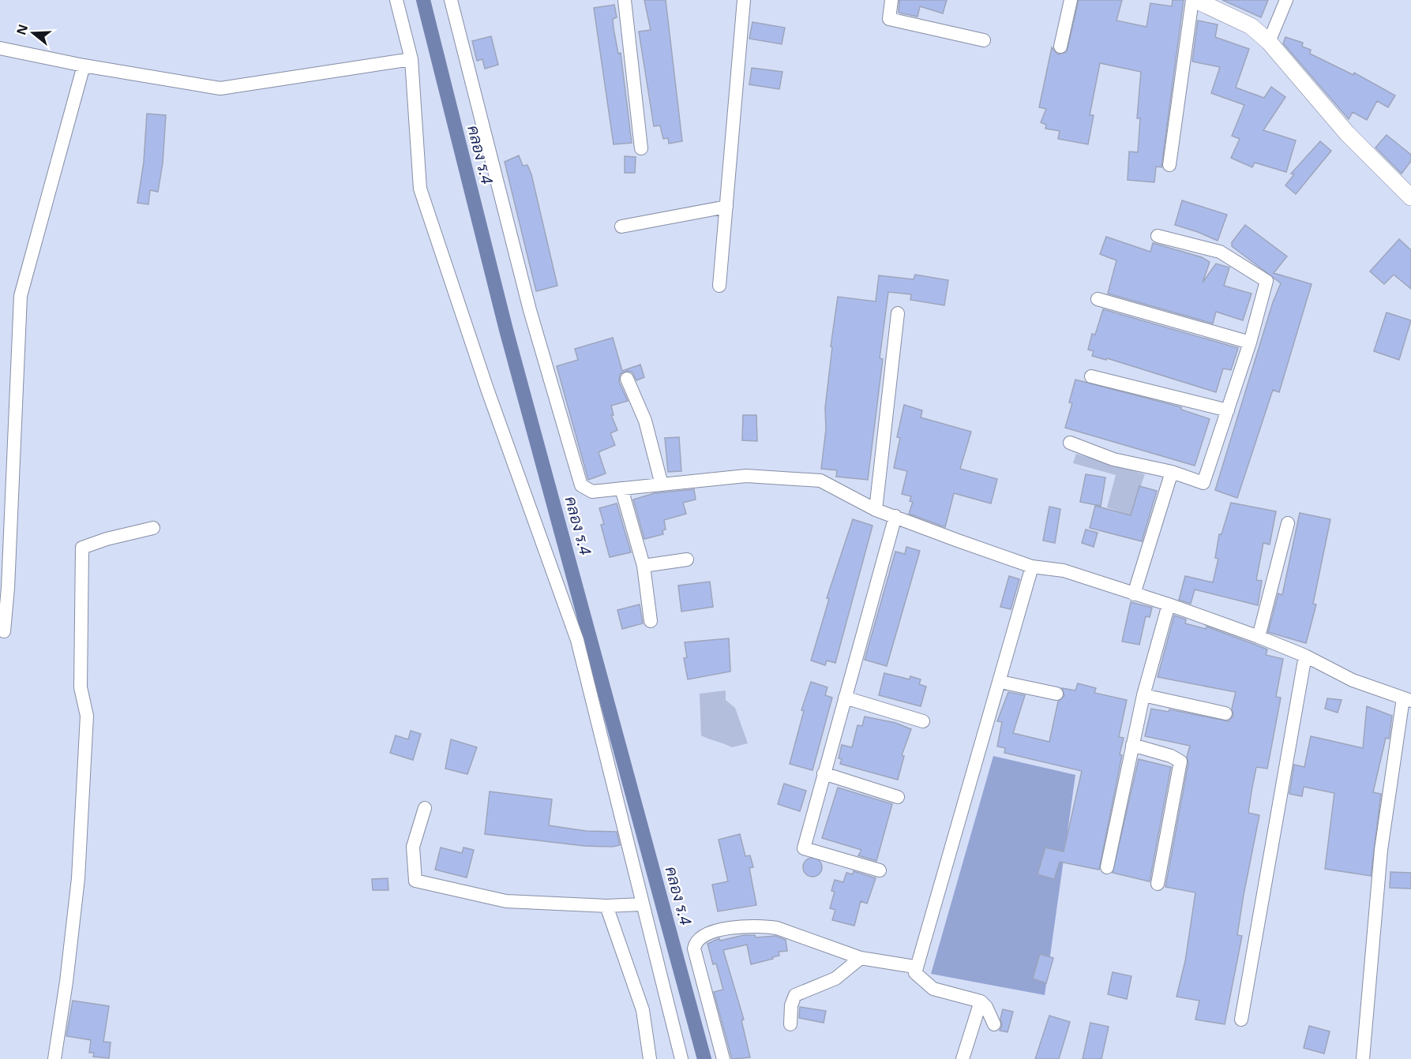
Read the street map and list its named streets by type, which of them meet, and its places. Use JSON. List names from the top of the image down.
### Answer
{
  "water": ["คลอง ร.4"],
  "north": "left"
}
